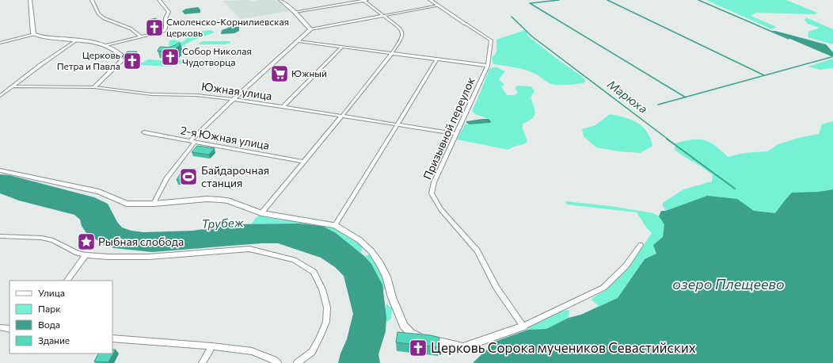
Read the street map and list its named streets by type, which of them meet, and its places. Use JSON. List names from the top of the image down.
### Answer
{
  "streets": {
    "street": ["Южная улица", "Призывной переулок", "2-я Южная улица"]
  },
  "crossings": [
    ["Южная улица", "Призывной переулок"]
  ],
  "water": ["Марюха", "Трубеж", "озеро Плещеево"],
  "places": {
    "church": [
      "Смоленско-Корнилиевская церковь",
      "Собор Николая Чудотворца",
      "Церковь Петра и Павла",
      "Церковь Сорока мучеников Севастийских"
    ],
    "supermarket": ["Южный"],
    "sports": ["Байдарочная станция"],
    "place": ["Рыбная слобода"]
  },
  "legend": [
    "Улица",
    "Парк",
    "Вода",
    "Здание"
  ]
}
